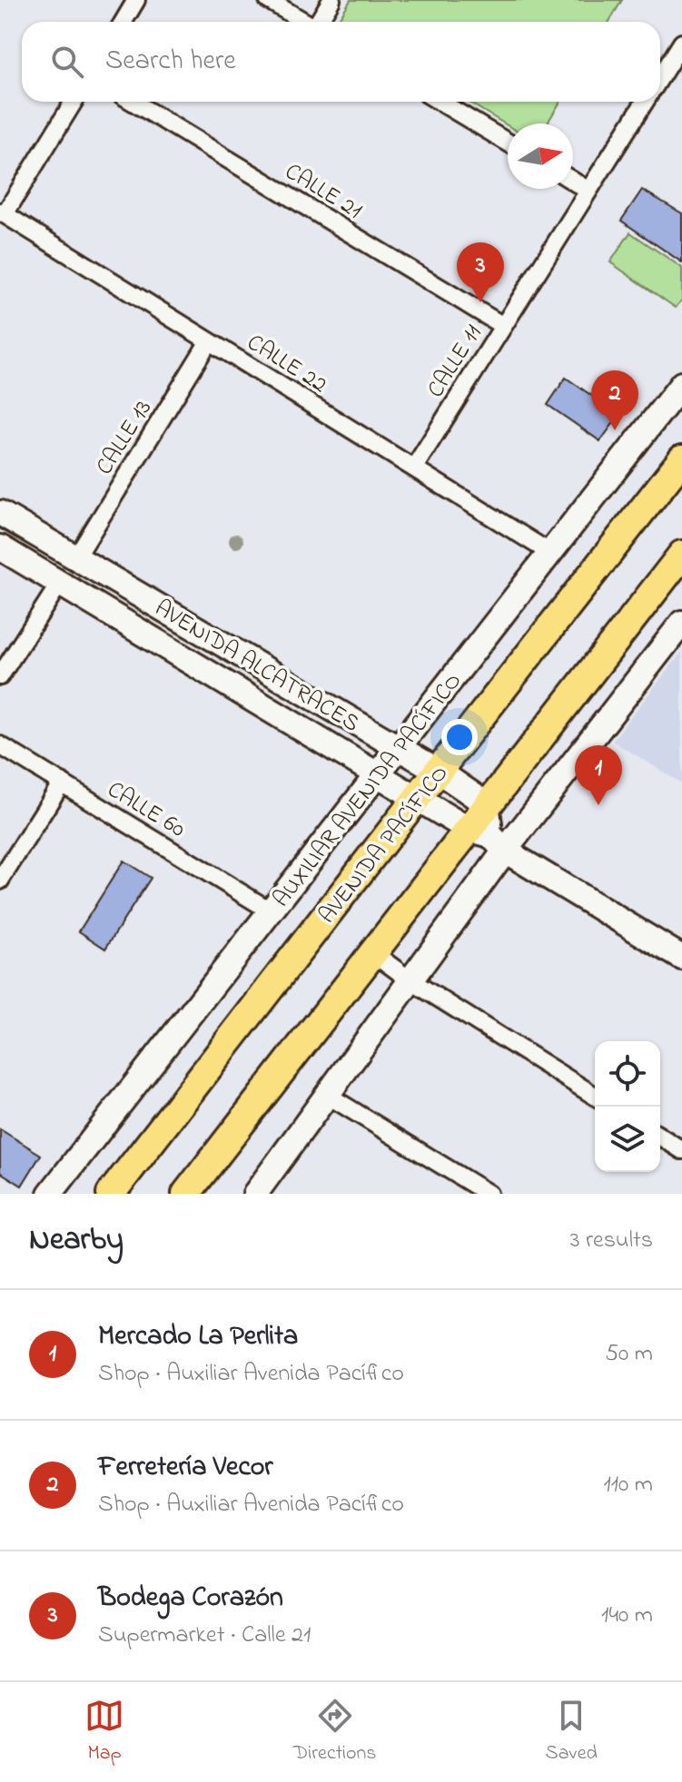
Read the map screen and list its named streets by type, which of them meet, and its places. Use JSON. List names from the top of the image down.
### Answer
{
  "streets": {
    "main road": ["AVENIDA ALCATRACES", "AUXILIAR AVENIDA PACÍFICO", "AVENIDA PACÍFICO"],
    "street": [
      "CALLE 21",
      "CALLE 11",
      "CALLE 22",
      "CALLE 13",
      "CALLE 60"
    ]
  },
  "crossings": [
    ["CALLE 21", "CALLE 11"],
    ["CALLE 11", "CALLE 22"],
    ["CALLE 22", "CALLE 13"],
    ["CALLE 22", "AUXILIAR AVENIDA PACÍFICO"],
    ["CALLE 13", "AVENIDA ALCATRACES"],
    ["AVENIDA ALCATRACES", "AUXILIAR AVENIDA PACÍFICO"],
    ["AVENIDA ALCATRACES", "AVENIDA PACÍFICO"],
    ["AUXILIAR AVENIDA PACÍFICO", "CALLE 60"]
  ],
  "north": "right",
  "page": {
    "search": "Search here",
    "pins": ["3", "2", "1"],
    "heading": ["Nearby", "3 results"],
    "list": [
      {
        "mark": "1",
        "name": "Mercado La Perlita",
        "note": "Shop · Auxiliar Avenida Pacífico",
        "value": "50 m"
      },
      {
        "mark": "2",
        "name": "Ferretería Vecor",
        "note": "Shop · Auxiliar Avenida Pacífico",
        "value": "110 m"
      },
      {
        "mark": "3",
        "name": "Bodega Corazón",
        "note": "Supermarket · Calle 21",
        "value": "140 m"
      }
    ],
    "nav": ["Map", "Directions", "Saved"]
  }
}
